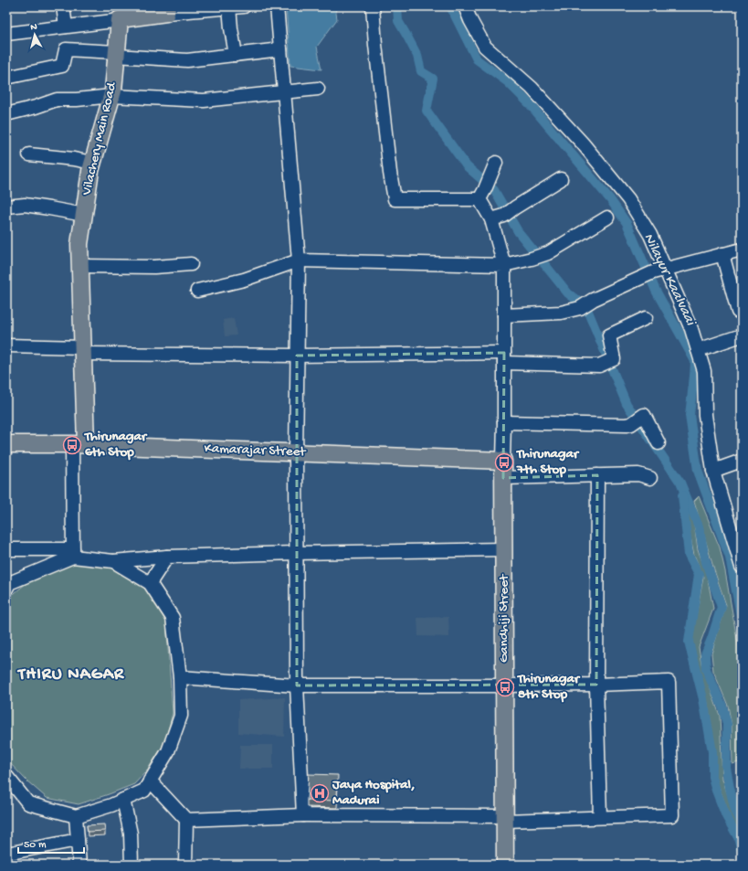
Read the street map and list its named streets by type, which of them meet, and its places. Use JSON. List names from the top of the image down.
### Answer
{
  "streets": {
    "main road": ["Vilachery Main Road", "Kamarajar Street", "Gandhiji Street"]
  },
  "crossings": [
    ["Vilachery Main Road", "Kamarajar Street"],
    ["Kamarajar Street", "Gandhiji Street"]
  ],
  "districts": ["THIRU NAGAR"],
  "water": ["Nilayur Kaalvaai"],
  "places": {
    "bus stop": ["Thirunagar 6th Stop", "Thirunagar 7th Stop", "Thirunagar 8th Stop"],
    "hospital": ["Jaya Hospital, Madurai"]
  },
  "scale_bar": "50 m",
  "north": "top"
}
